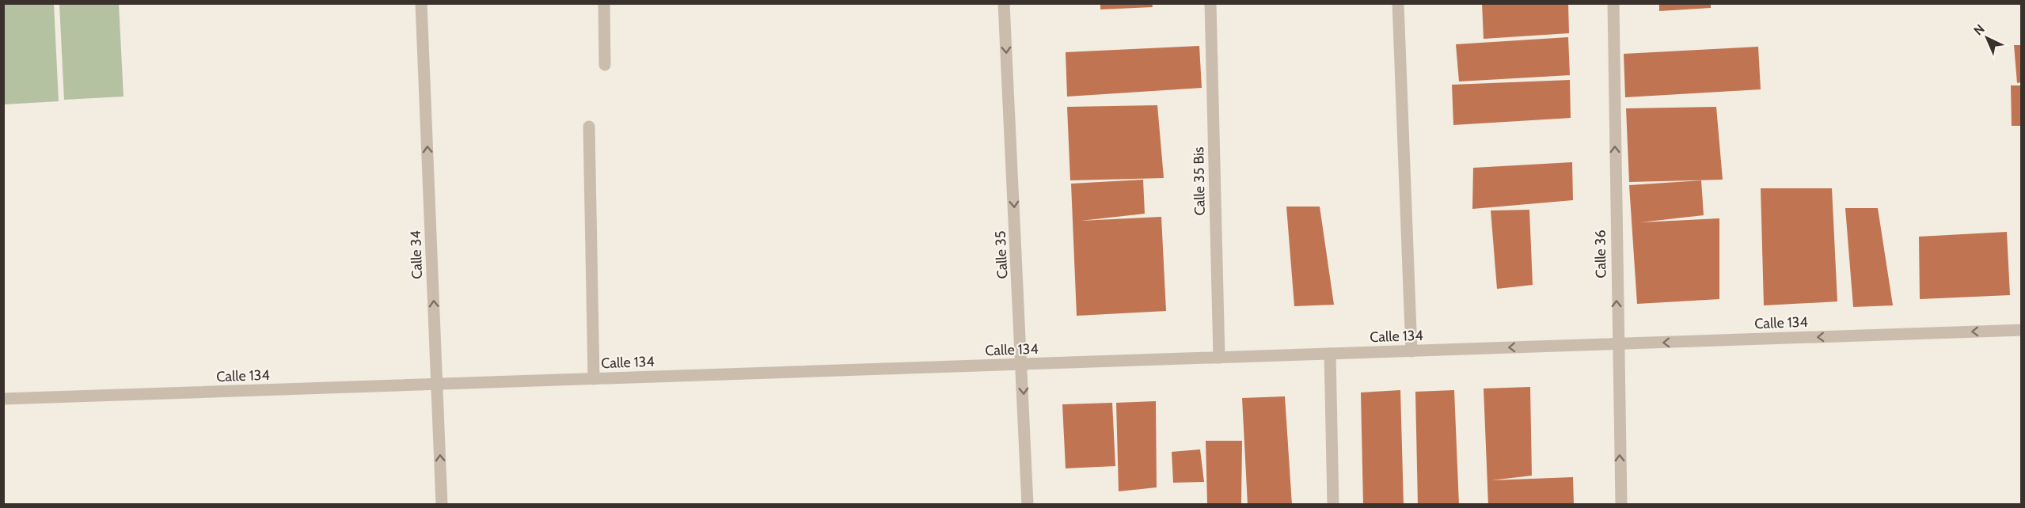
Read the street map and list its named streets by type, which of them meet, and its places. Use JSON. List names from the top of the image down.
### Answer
{
  "streets": {
    "street": [
      "Calle 35 Bis",
      "Calle 36",
      "Calle 34",
      "Calle 35",
      "Calle 134"
    ]
  },
  "crossings": [
    ["Calle 35 Bis", "Calle 134"],
    ["Calle 36", "Calle 134"],
    ["Calle 34", "Calle 134"],
    ["Calle 35", "Calle 134"]
  ],
  "one_way": ["Calle 36", "Calle 34", "Calle 35"],
  "north": "top left"
}
